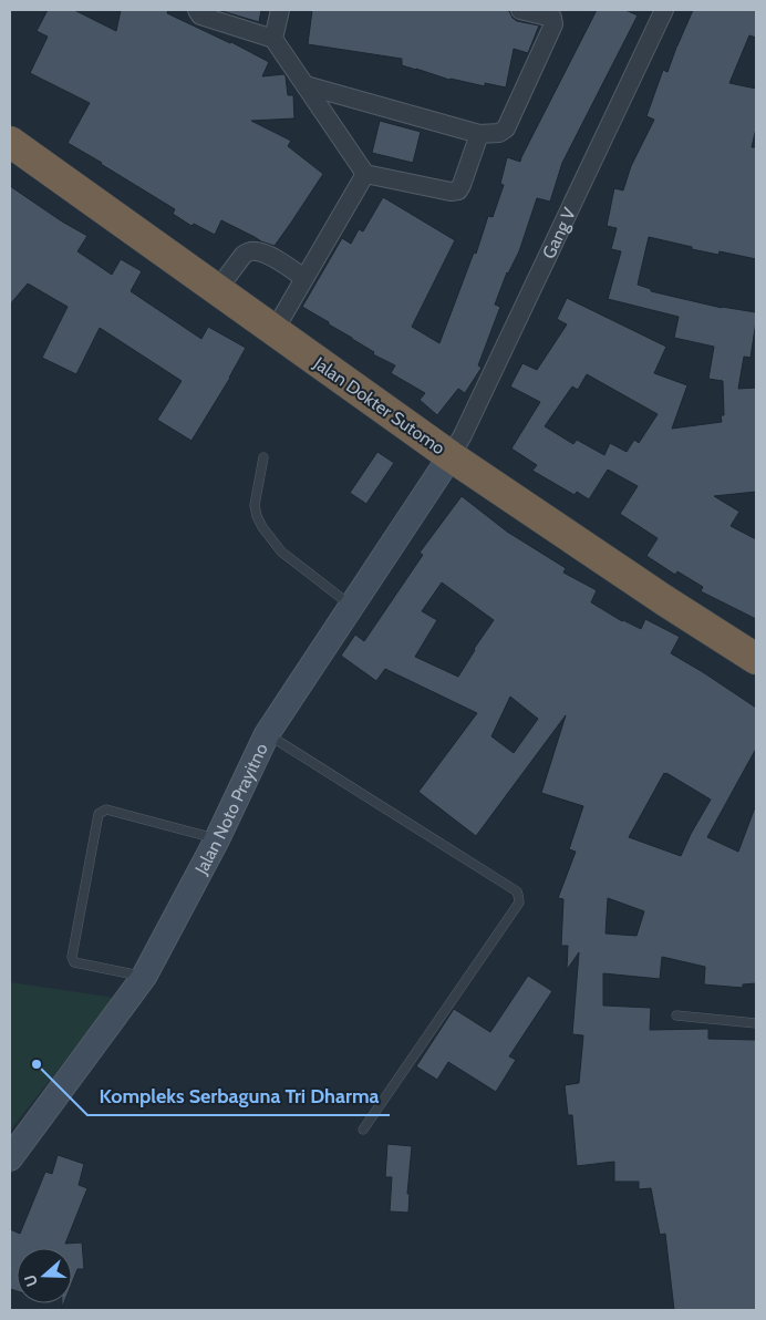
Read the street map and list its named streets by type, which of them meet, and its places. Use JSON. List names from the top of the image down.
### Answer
{
  "streets": {
    "highway": ["Jalan Dokter Sutomo"],
    "street": ["Gang V", "Jalan Noto Prayitno"]
  },
  "crossings": [
    ["Gang V", "Jalan Dokter Sutomo"],
    ["Gang V", "Jalan Noto Prayitno"],
    ["Jalan Dokter Sutomo", "Jalan Noto Prayitno"]
  ],
  "places": ["Kompleks Serbaguna Tri Dharma"],
  "north": "left"
}
